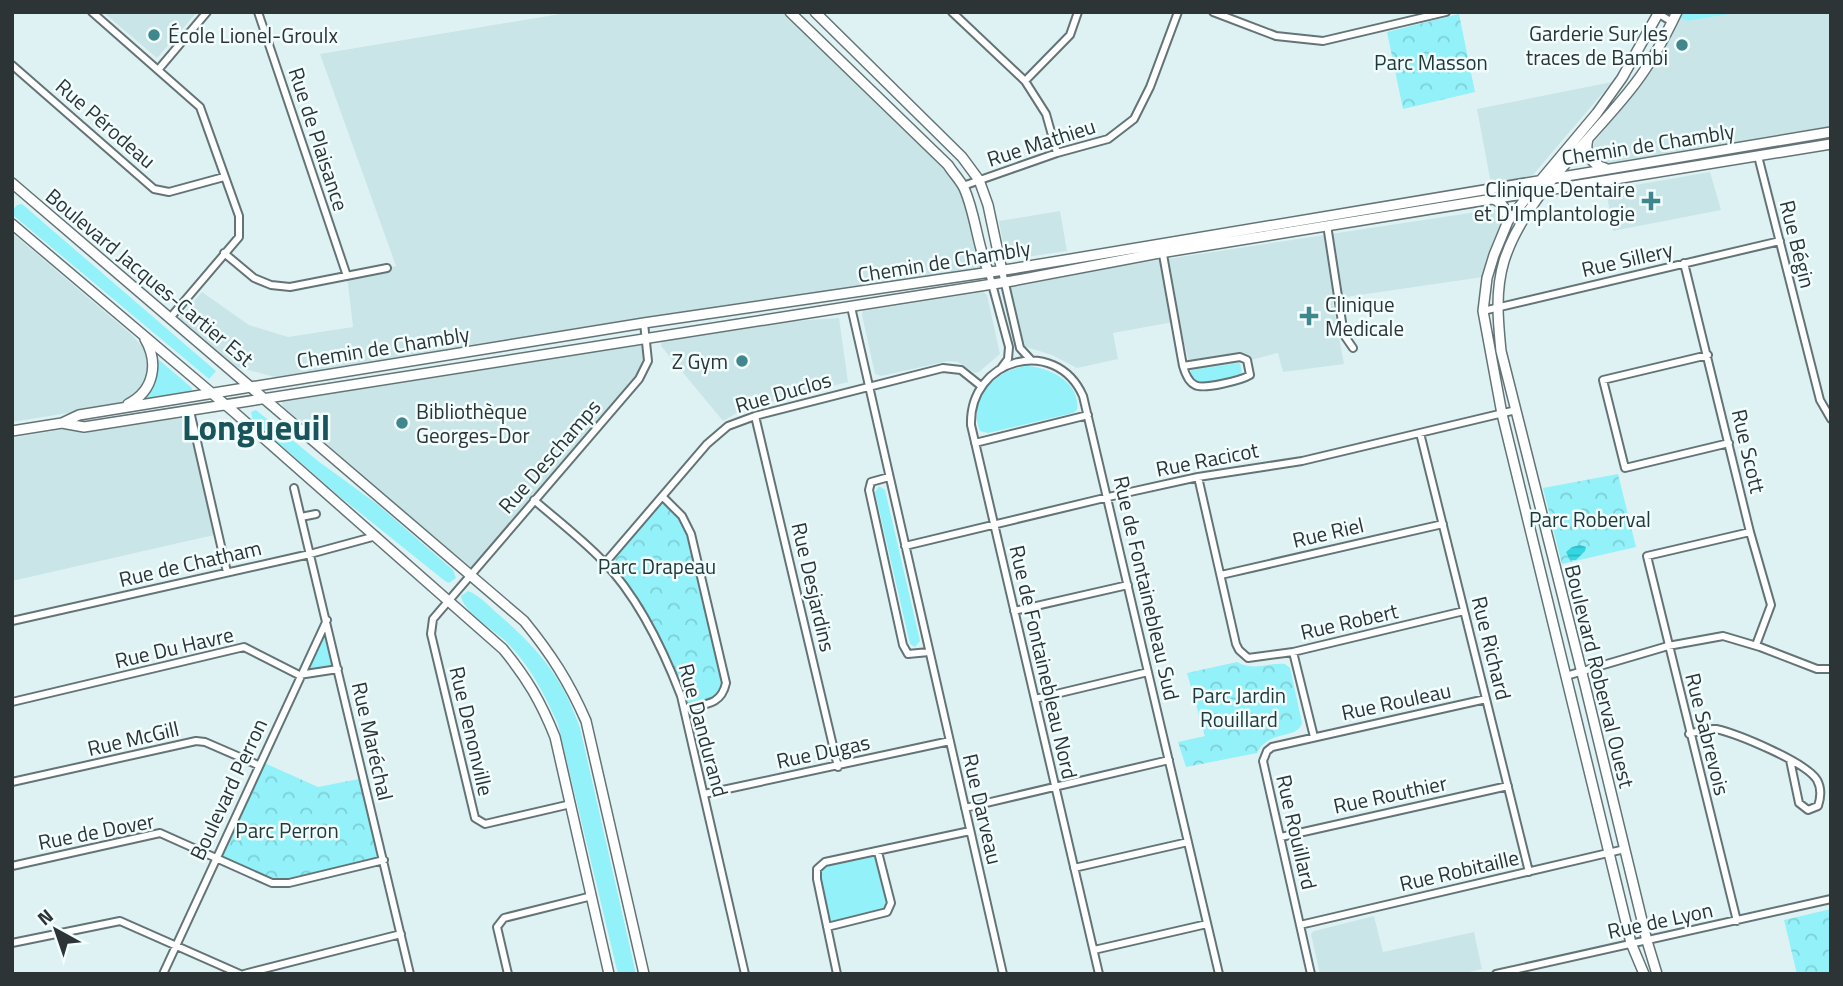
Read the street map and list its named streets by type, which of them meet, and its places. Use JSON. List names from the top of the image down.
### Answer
{
  "streets": {
    "main road": ["Chemin de Chambly", "Boulevard Jacques-Cartier Est", "Boulevard Roberval Ouest"],
    "street": [
      "Rue Pérodeau",
      "Rue de Plaisance",
      "Rue Mathieu",
      "Rue Bégin",
      "Rue Sillery",
      "Rue Duclos",
      "Rue Scott",
      "Rue Deschamps",
      "Rue Racicot",
      "Rue Riel",
      "Rue de Chatham",
      "Rue Desjardins",
      "Rue de Fontainebleau Sud",
      "Rue Robert",
      "Rue Du Havre",
      "Rue Richard",
      "Rue de Fontainebleau Nord",
      "Rue Rouleau",
      "Rue Dandurand",
      "Rue Denonville",
      "Rue Sabrevois",
      "Rue McGill",
      "Rue Maréchal",
      "Rue Dugas",
      "Boulevard Perron",
      "Rue Routhier",
      "Rue Darveau",
      "Rue de Dover",
      "Rue Rouillard",
      "Rue Robitaille",
      "Rue de Lyon"
    ]
  },
  "crossings": [
    ["Chemin de Chambly", "Rue Bégin"],
    ["Chemin de Chambly", "Boulevard Jacques-Cartier Est"],
    ["Chemin de Chambly", "Rue Deschamps"],
    ["Chemin de Chambly", "Boulevard Roberval Ouest"],
    ["Chemin de Chambly", "Rue Darveau"],
    ["Rue Bégin", "Rue Sillery"],
    ["Rue Sillery", "Rue Scott"],
    ["Rue Sillery", "Boulevard Roberval Ouest"],
    ["Boulevard Jacques-Cartier Est", "Rue Deschamps"],
    ["Rue Duclos", "Rue Desjardins"],
    ["Rue Duclos", "Rue de Fontainebleau Nord"],
    ["Rue Duclos", "Rue Dandurand"],
    ["Rue Duclos", "Rue Darveau"],
    ["Rue Scott", "Rue Sabrevois"],
    ["Rue Deschamps", "Rue Dandurand"],
    ["Rue Deschamps", "Rue Denonville"],
    ["Rue Racicot", "Rue de Fontainebleau Sud"],
    ["Rue Racicot", "Rue Richard"],
    ["Rue Racicot", "Rue de Fontainebleau Nord"],
    ["Rue Racicot", "Boulevard Roberval Ouest"],
    ["Rue Racicot", "Rue Darveau"],
    ["Rue Riel", "Rue Robert"],
    ["Rue Riel", "Rue Richard"],
    ["Rue de Chatham", "Rue Maréchal"],
    ["Rue Desjardins", "Rue Dugas"],
    ["Rue Robert", "Rue Richard"],
    ["Rue Du Havre", "Boulevard Perron"],
    ["Rue Richard", "Rue Rouleau"],
    ["Rue Richard", "Rue Routhier"],
    ["Rue Richard", "Rue Robitaille"],
    ["Boulevard Roberval Ouest", "Rue Robitaille"],
    ["Boulevard Roberval Ouest", "Rue de Lyon"],
    ["Rue Rouleau", "Rue Rouillard"],
    ["Rue Dandurand", "Rue Dugas"],
    ["Rue Sabrevois", "Rue de Lyon"],
    ["Rue McGill", "Boulevard Perron"],
    ["Rue Maréchal", "Boulevard Perron"],
    ["Rue Maréchal", "Rue de Dover"],
    ["Rue Dugas", "Rue Darveau"],
    ["Boulevard Perron", "Rue de Dover"],
    ["Rue Routhier", "Rue Rouillard"],
    ["Rue Rouillard", "Rue Robitaille"]
  ],
  "districts": ["Longueuil"],
  "parks": [
    "Parc Masson",
    "Parc Roberval",
    "Parc Drapeau",
    "Parc Jardin Rouillard",
    "Parc Perron"
  ],
  "places": {
    "other": [
      "École Lionel-Groulx",
      "Garderie Sur les traces de Bambi",
      "Z Gym",
      "Bibliothèque Georges-Dor"
    ],
    "health": ["Clinique Dentaire et D'Implantologie", "Clinique Medicale"]
  },
  "north": "top left"
}
